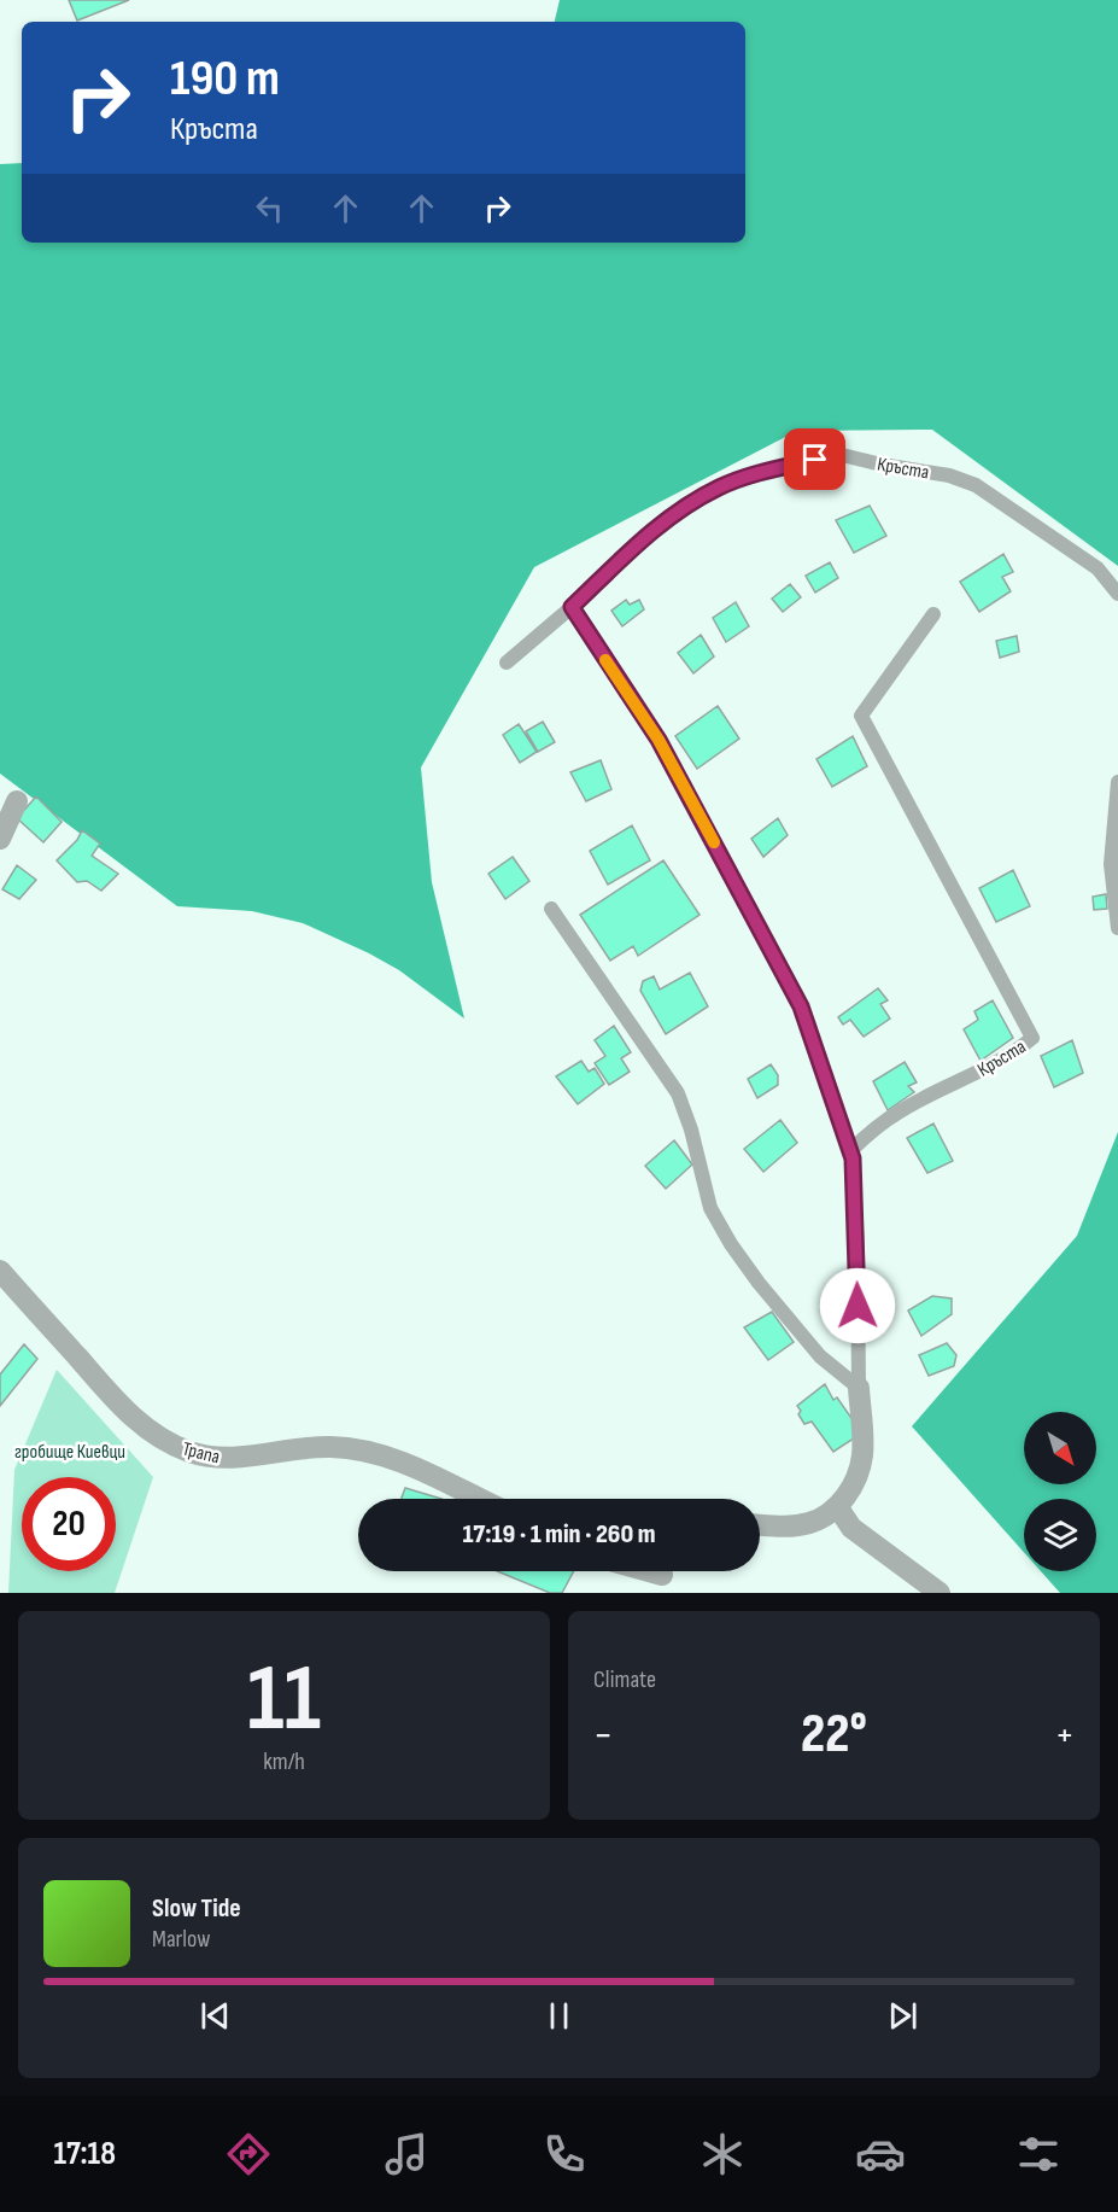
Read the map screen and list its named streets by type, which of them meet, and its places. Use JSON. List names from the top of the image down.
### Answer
{
  "streets": {
    "street": ["Трапа"],
    "lane": ["Кръста"]
  },
  "parks": ["гробище Киевци"],
  "north": "bottom right",
  "page": {
    "turn": ["190 m", "Кръста"],
    "limit": "20",
    "trip": "17:19 · 1 min · 260 m",
    "tile": [
      ["11", "km/h"],
      "Climate"
    ],
    "heat": ["−", "22°", "+"],
    "song": ["Slow Tide", "Marlow"],
    "tabs": "17:18"
  }
}
